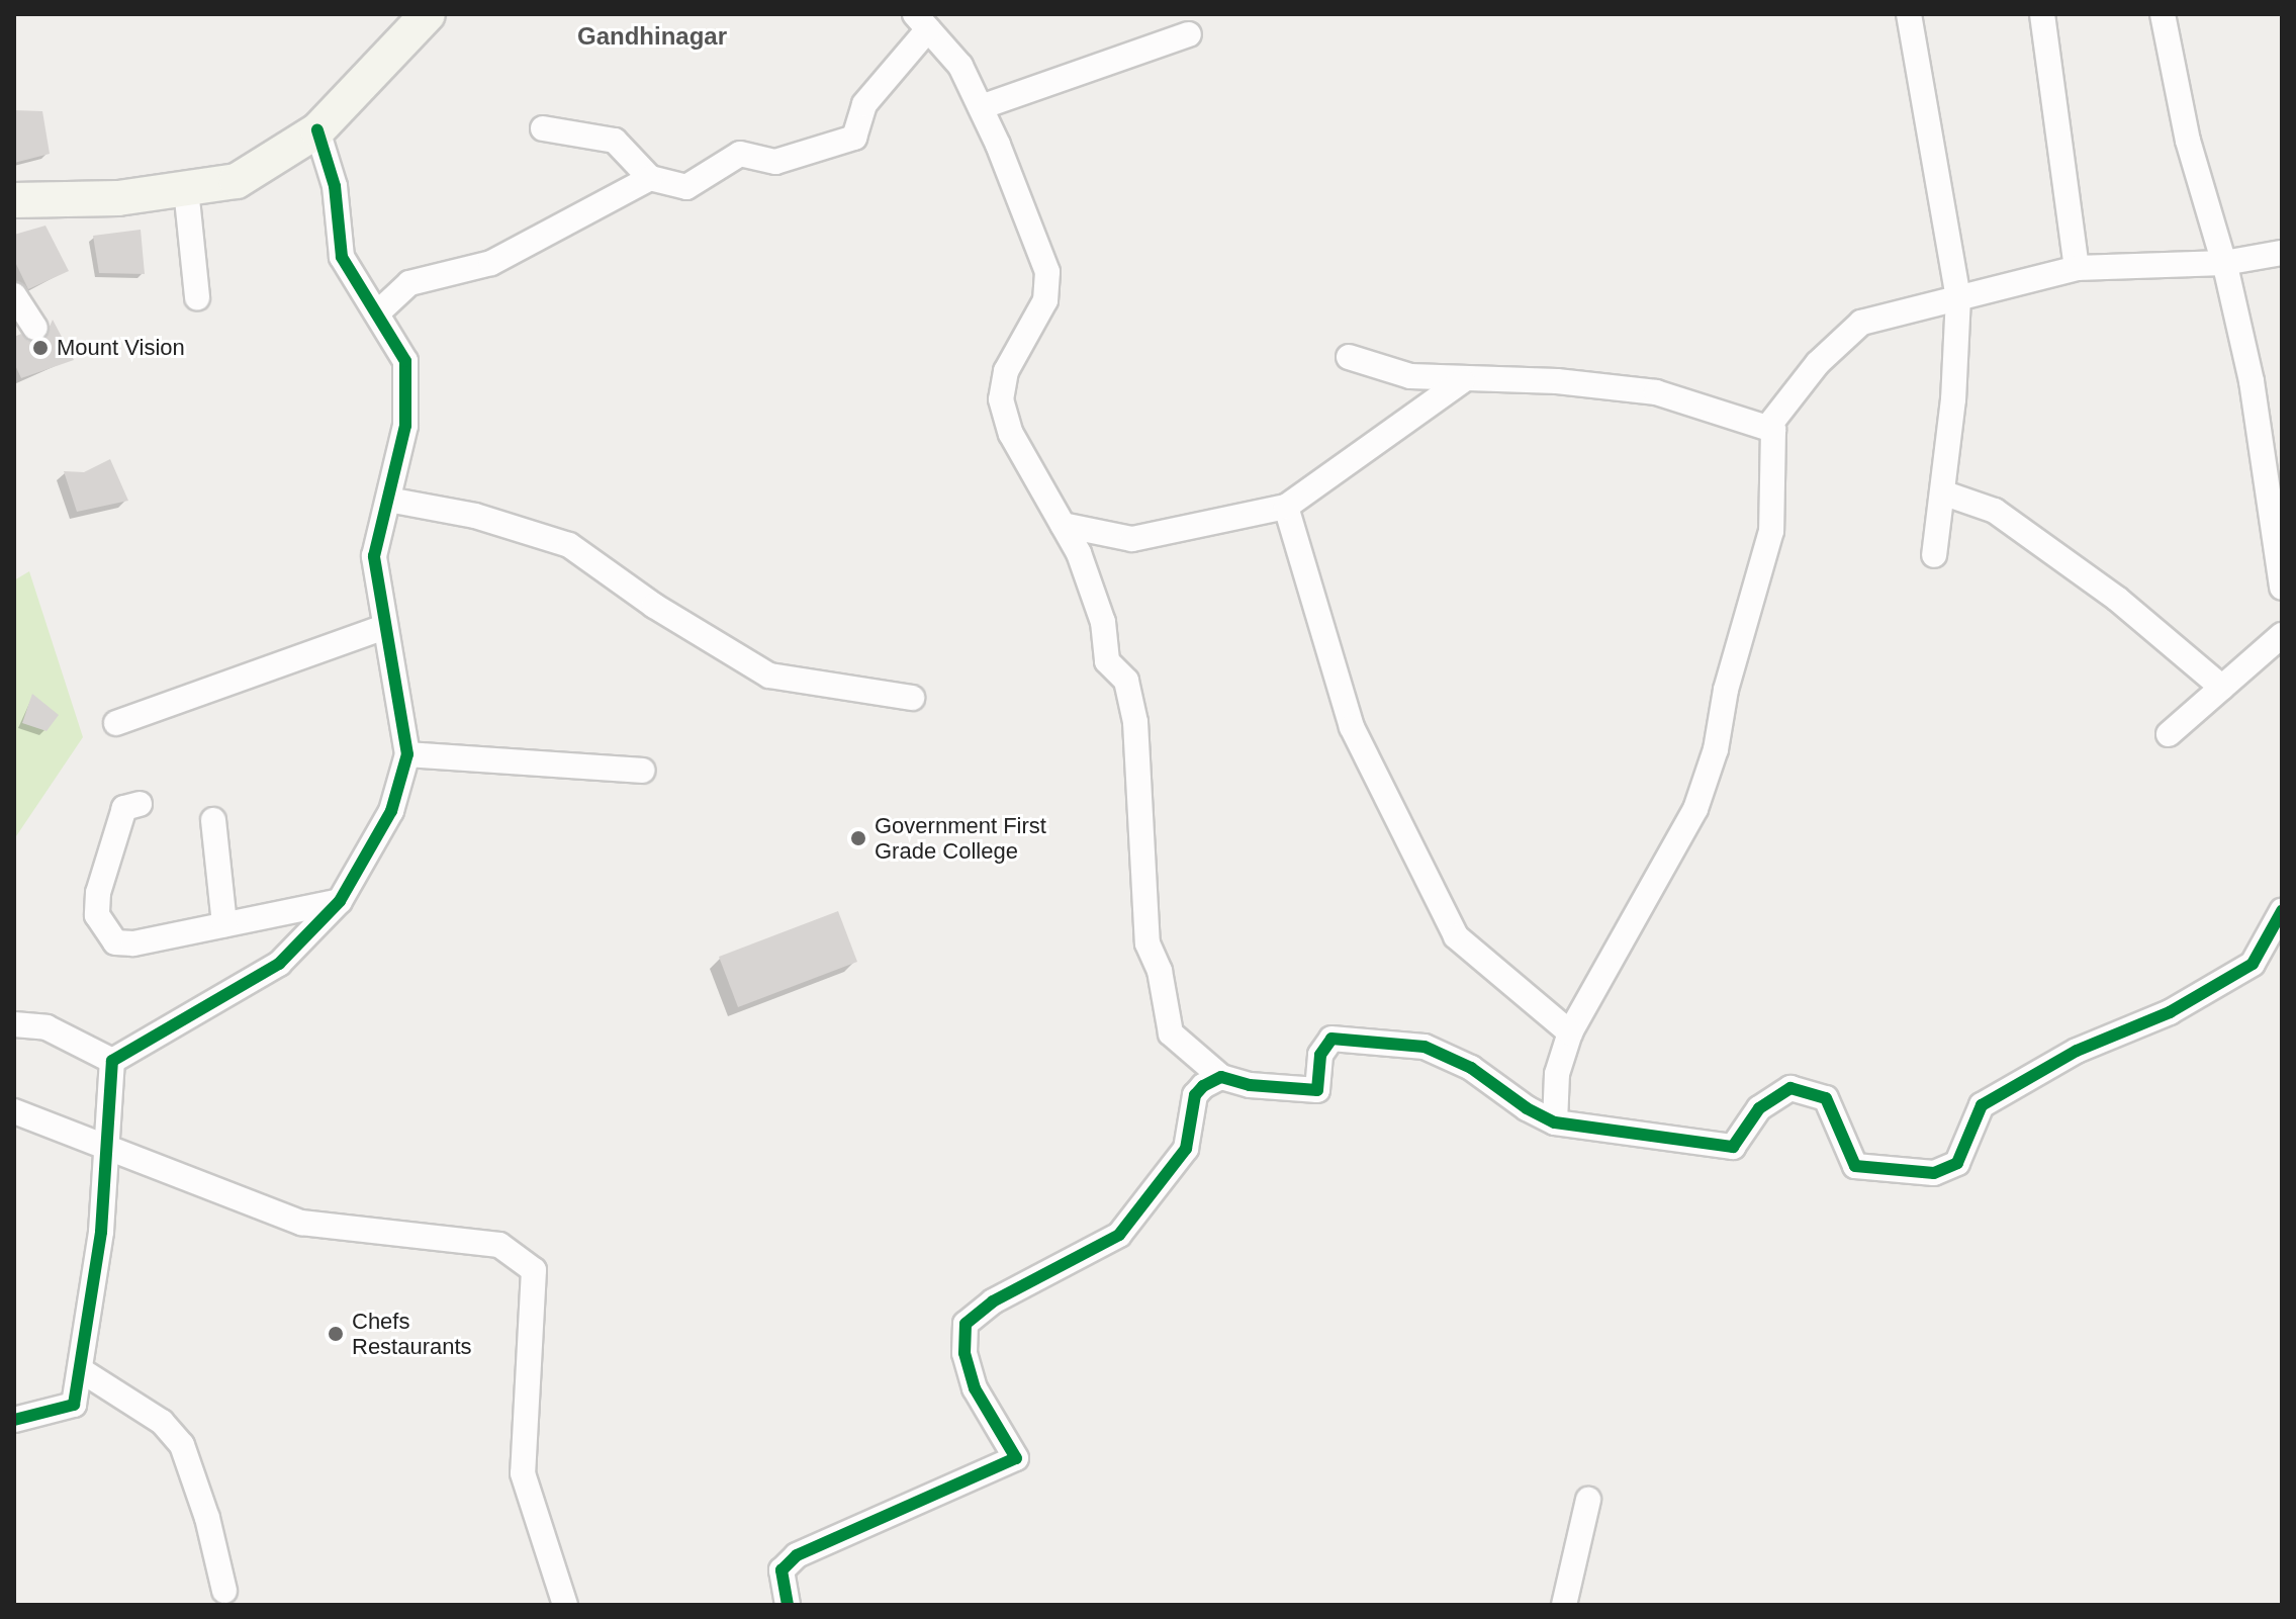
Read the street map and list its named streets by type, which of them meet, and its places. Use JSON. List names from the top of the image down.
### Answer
{
  "districts": ["Gandhinagar"],
  "places": ["Mount Vision", "Government First Grade College", "Chefs Restaurants"]
}
